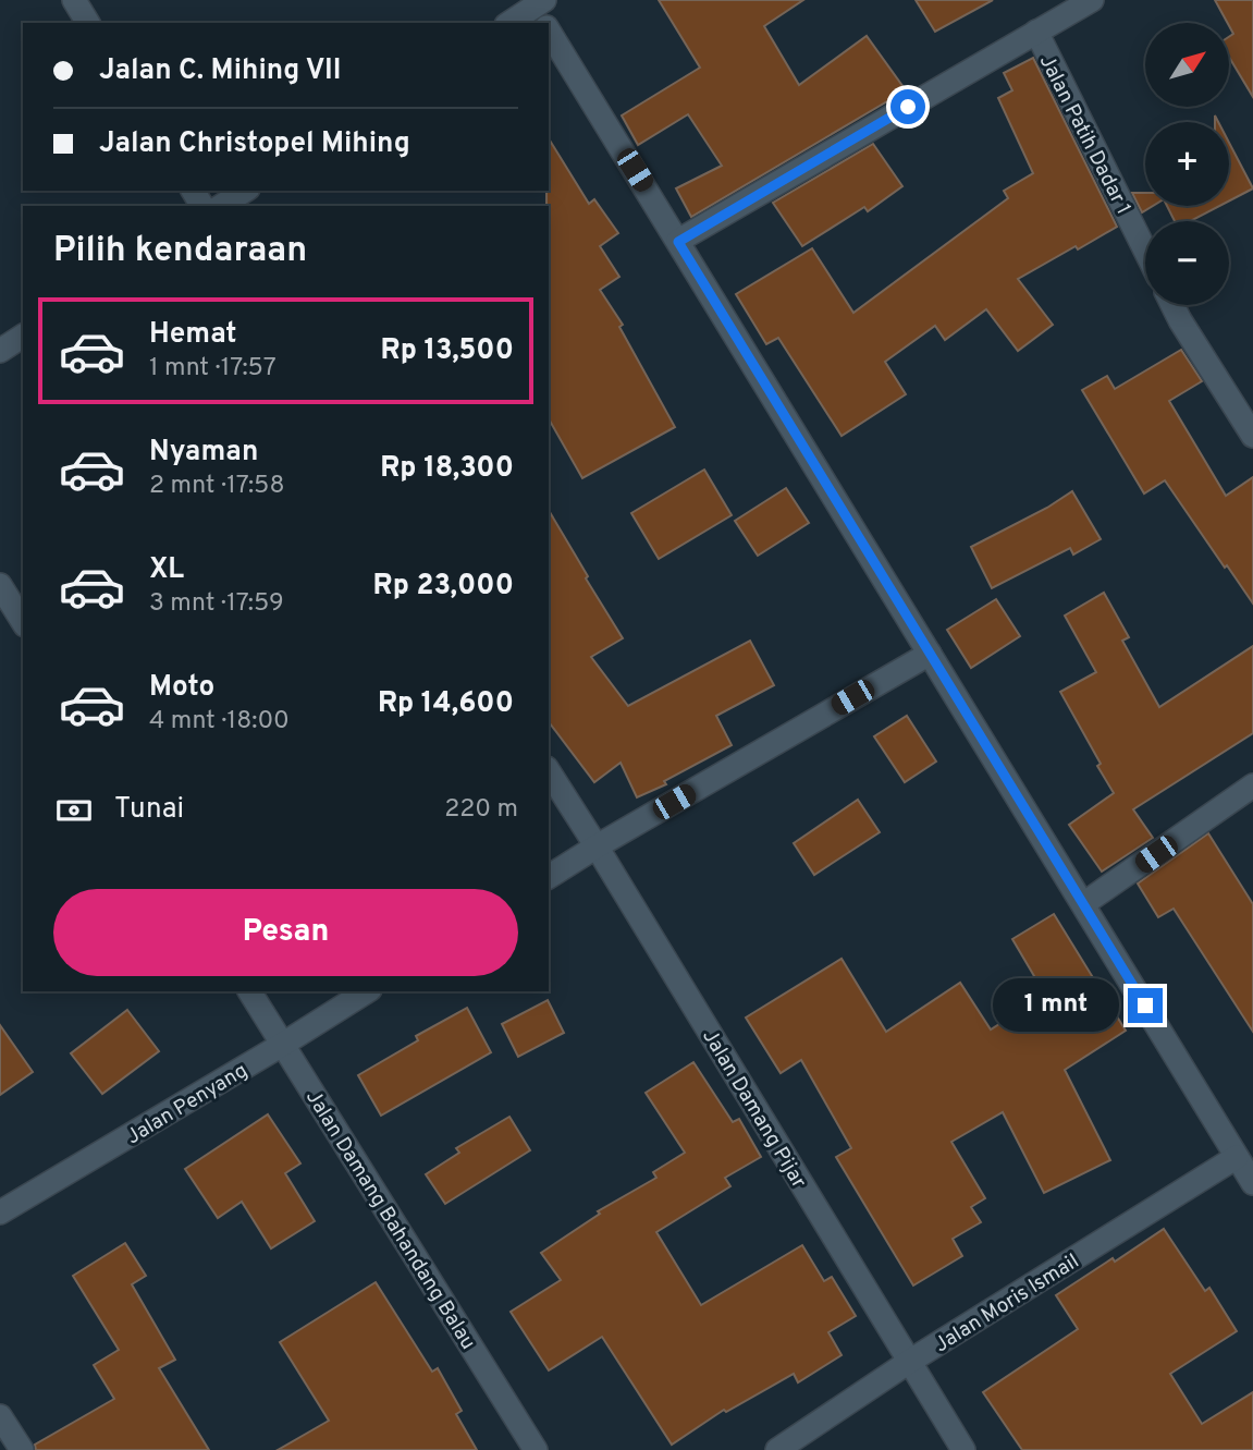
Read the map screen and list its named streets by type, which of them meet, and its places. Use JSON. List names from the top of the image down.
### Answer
{
  "streets": {
    "street": [
      "Jalan Patih Dadar 1",
      "Jalan Penyang",
      "Jalan Damang Pijar",
      "Jalan Damang Bahandang Balau",
      "Jalan Moris Ismail"
    ]
  },
  "crossings": [
    ["Jalan Penyang", "Jalan Damang Bahandang Balau"],
    ["Jalan Damang Pijar", "Jalan Moris Ismail"]
  ],
  "north": "top right",
  "page": {
    "map_buttons": ["+", "−"],
    "banner": ["Jalan C. Mihing VII", "Jalan Christopel Mihing"],
    "heading": "Pilih kendaraan",
    "list": [
      {
        "name": "Hemat",
        "note": "1 mnt · 17:57",
        "value": "Rp 13,500"
      },
      {
        "name": "Nyaman",
        "note": "2 mnt · 17:58",
        "value": "Rp 18,300"
      },
      {
        "name": "XL",
        "note": "3 mnt · 17:59",
        "value": "Rp 23,000"
      },
      {
        "name": "Moto",
        "note": "4 mnt · 18:00",
        "value": "Rp 14,600"
      }
    ],
    "pay": ["Tunai", "220 m"],
    "buttons": "Pesan",
    "bubble": "1 mnt"
  }
}
